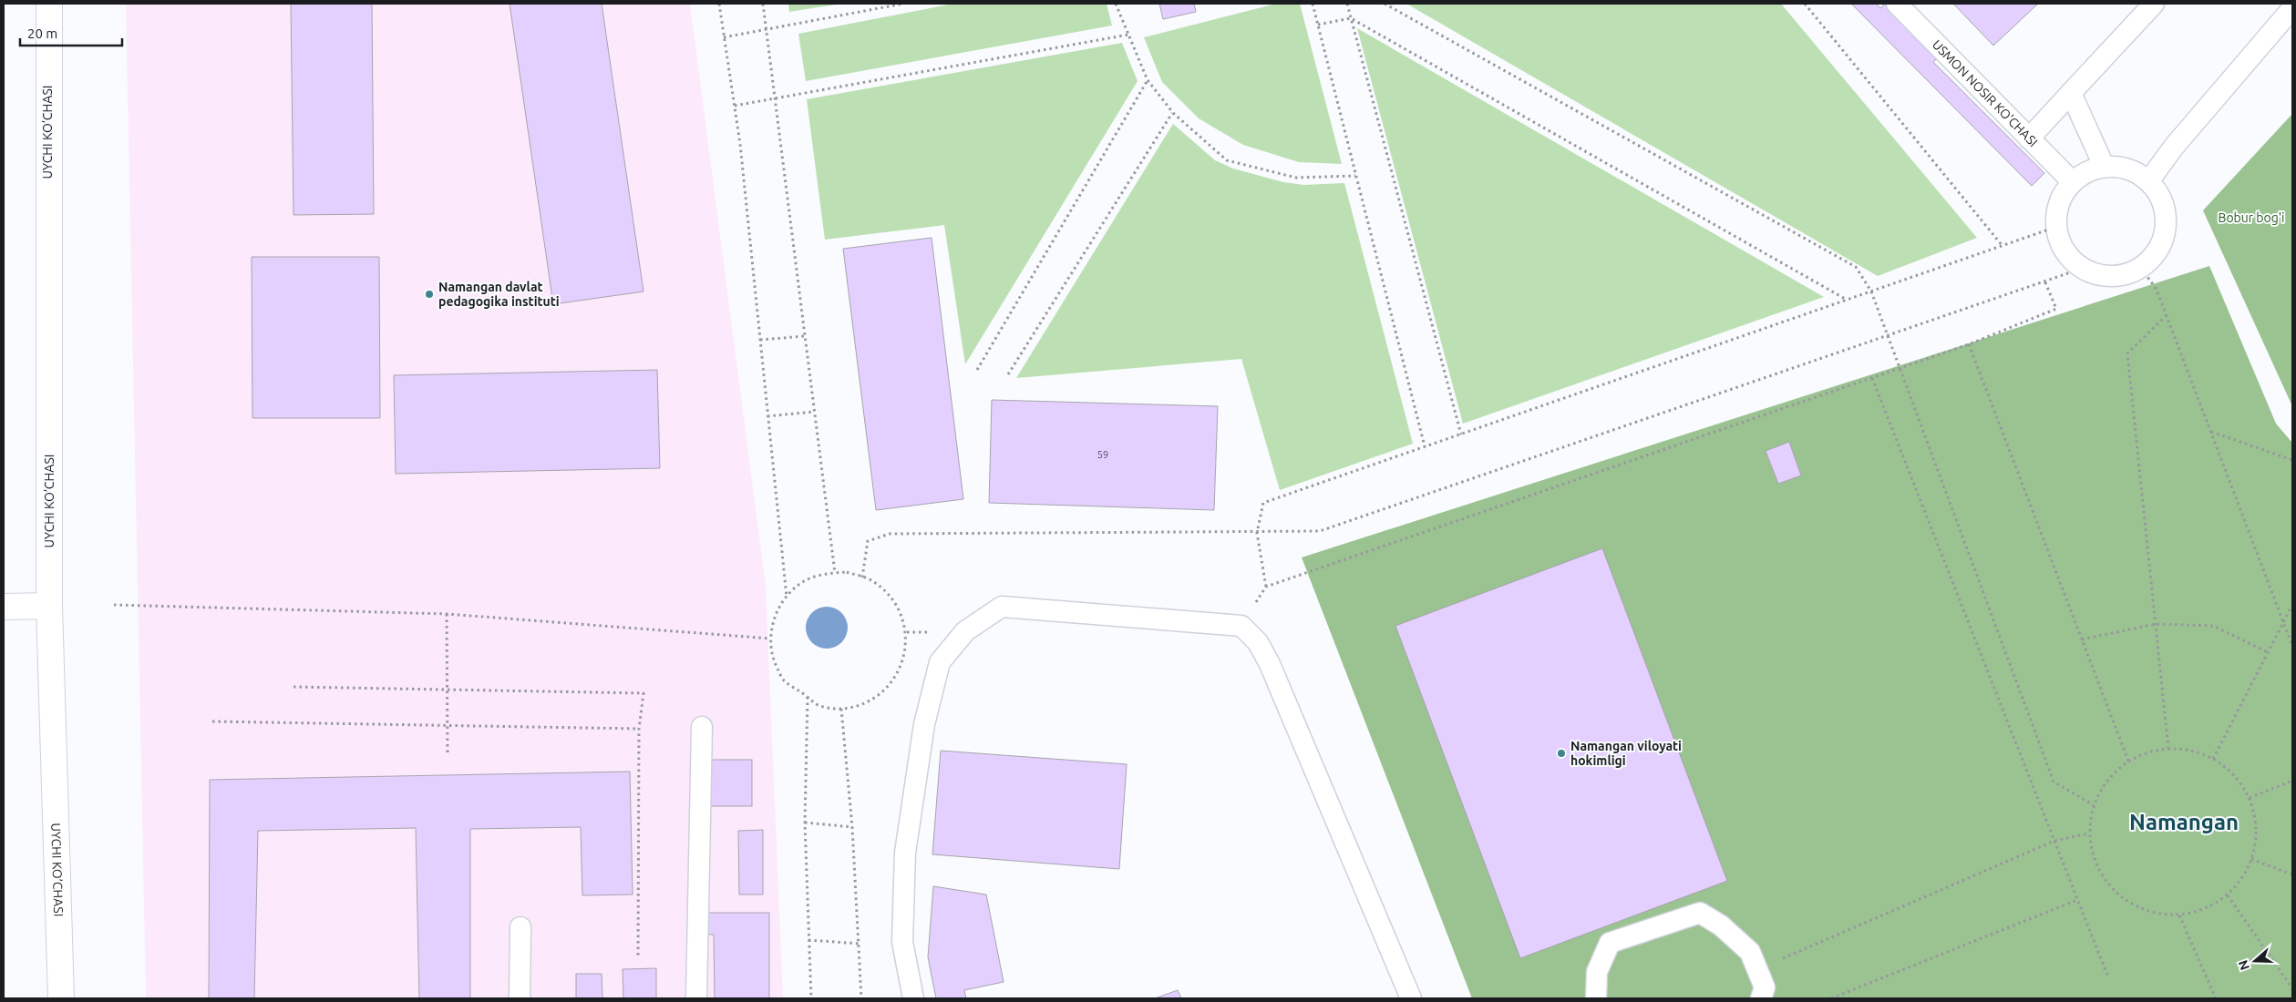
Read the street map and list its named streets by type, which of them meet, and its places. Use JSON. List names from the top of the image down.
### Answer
{
  "streets": {
    "main road": ["UYCHI KO’CHASI"],
    "lane": ["USMON NOSIR KO'CHASI"]
  },
  "districts": ["Namangan"],
  "parks": ["Bobur bog'i"],
  "places": ["Namangan davlat pedagogika instituti", "Namangan viloyati hokimligi"],
  "house_numbers": ["59"],
  "scale_bar": "20 m",
  "north": "left"
}
